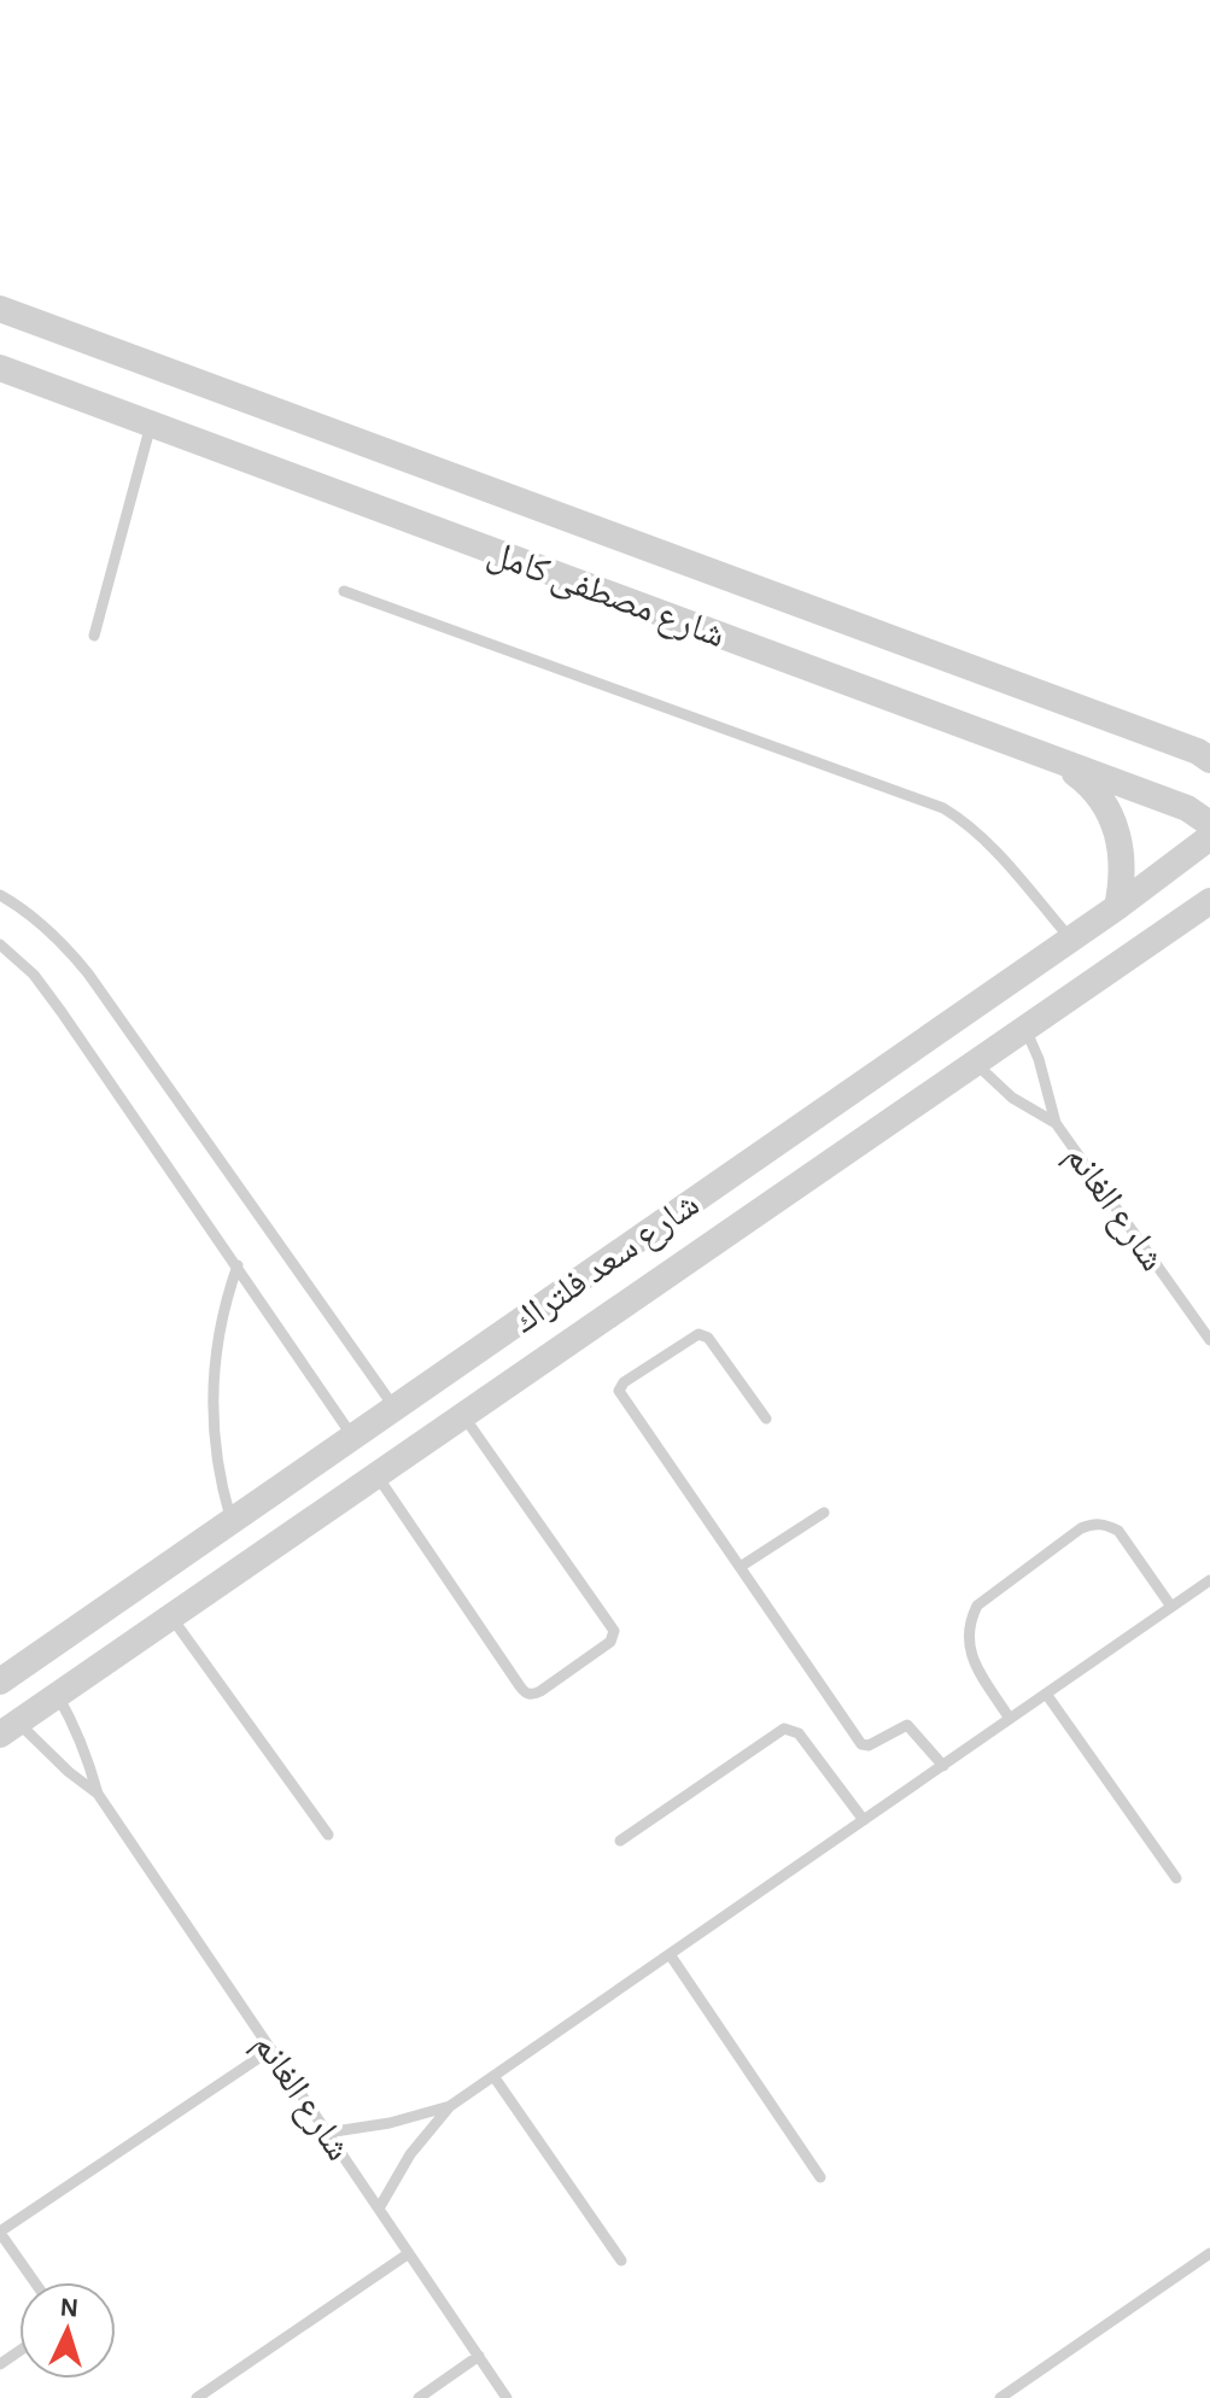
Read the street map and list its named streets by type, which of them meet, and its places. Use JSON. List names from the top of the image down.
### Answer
{
  "streets": {
    "street": ["شارع مصطفى كامل", "شارع سعد فلتراك"],
    "lane": ["شارع الغانم"]
  },
  "crossings": [
    ["شارع الغانم", "شارع سعد فلتراك"]
  ],
  "north": "top"
}
